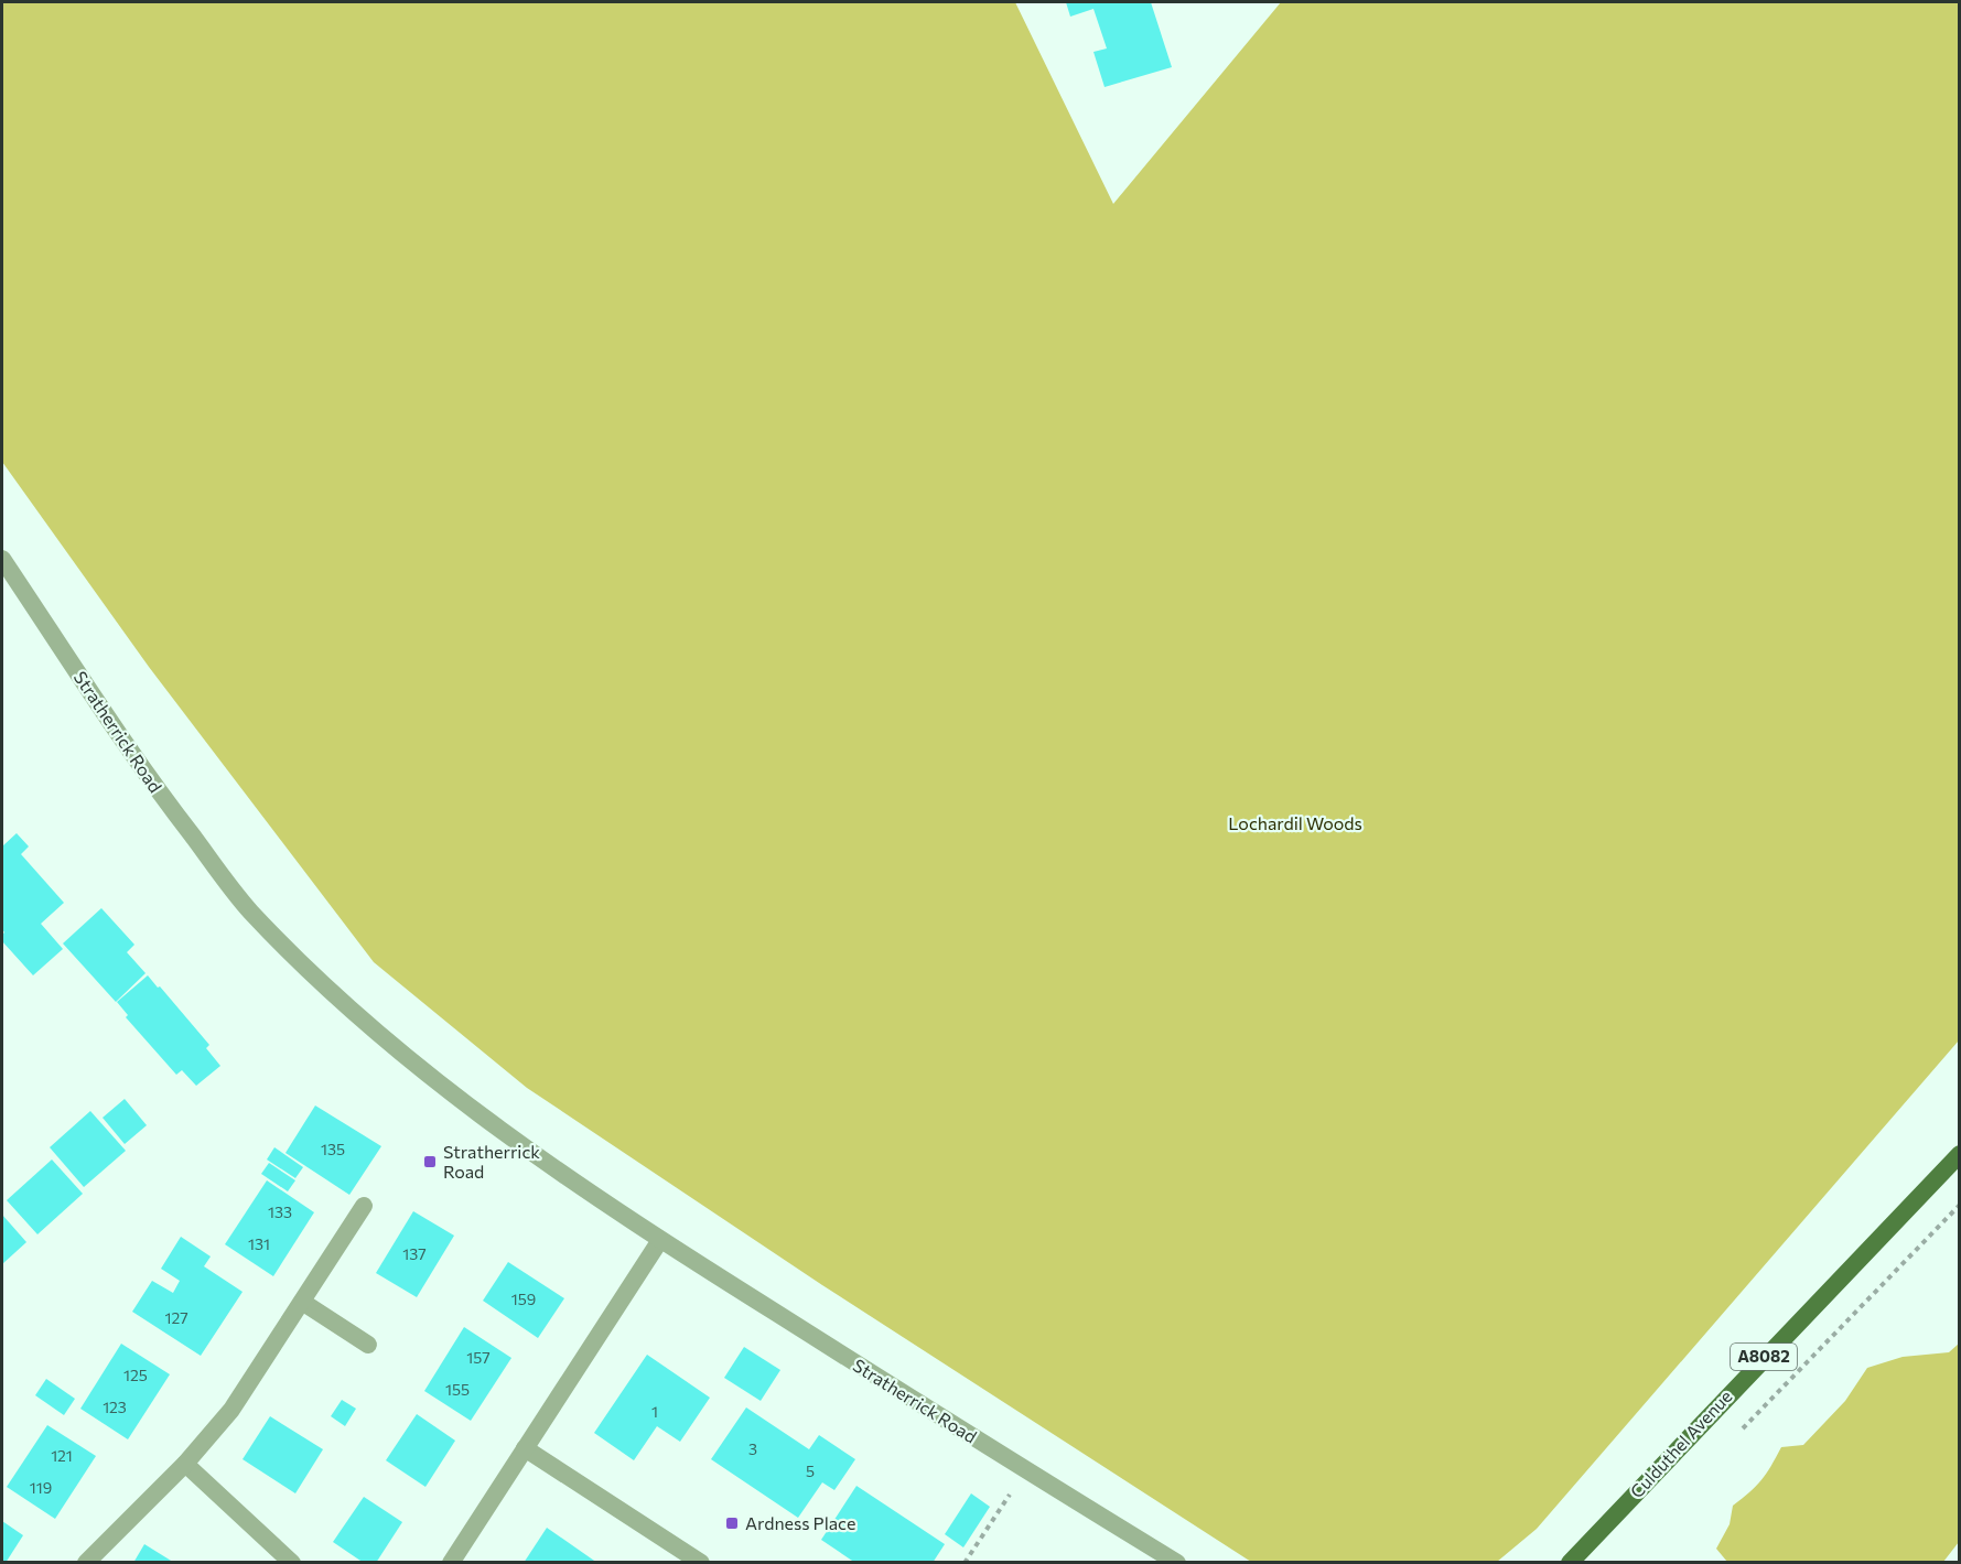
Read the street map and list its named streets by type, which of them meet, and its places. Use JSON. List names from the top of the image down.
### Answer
{
  "streets": {
    "main road": ["A8082", "Culduthel Avenue"],
    "street": ["Stratherrick Road"]
  },
  "parks": ["Lochardil Woods"],
  "places": {
    "transit": ["Stratherrick Road", "Ardness Place"]
  },
  "house_numbers": [
    "135",
    "133",
    "131",
    "137",
    "159",
    "127",
    "157",
    "125",
    "155",
    "123",
    "1",
    "3",
    "121",
    "5",
    "119"
  ]
}
